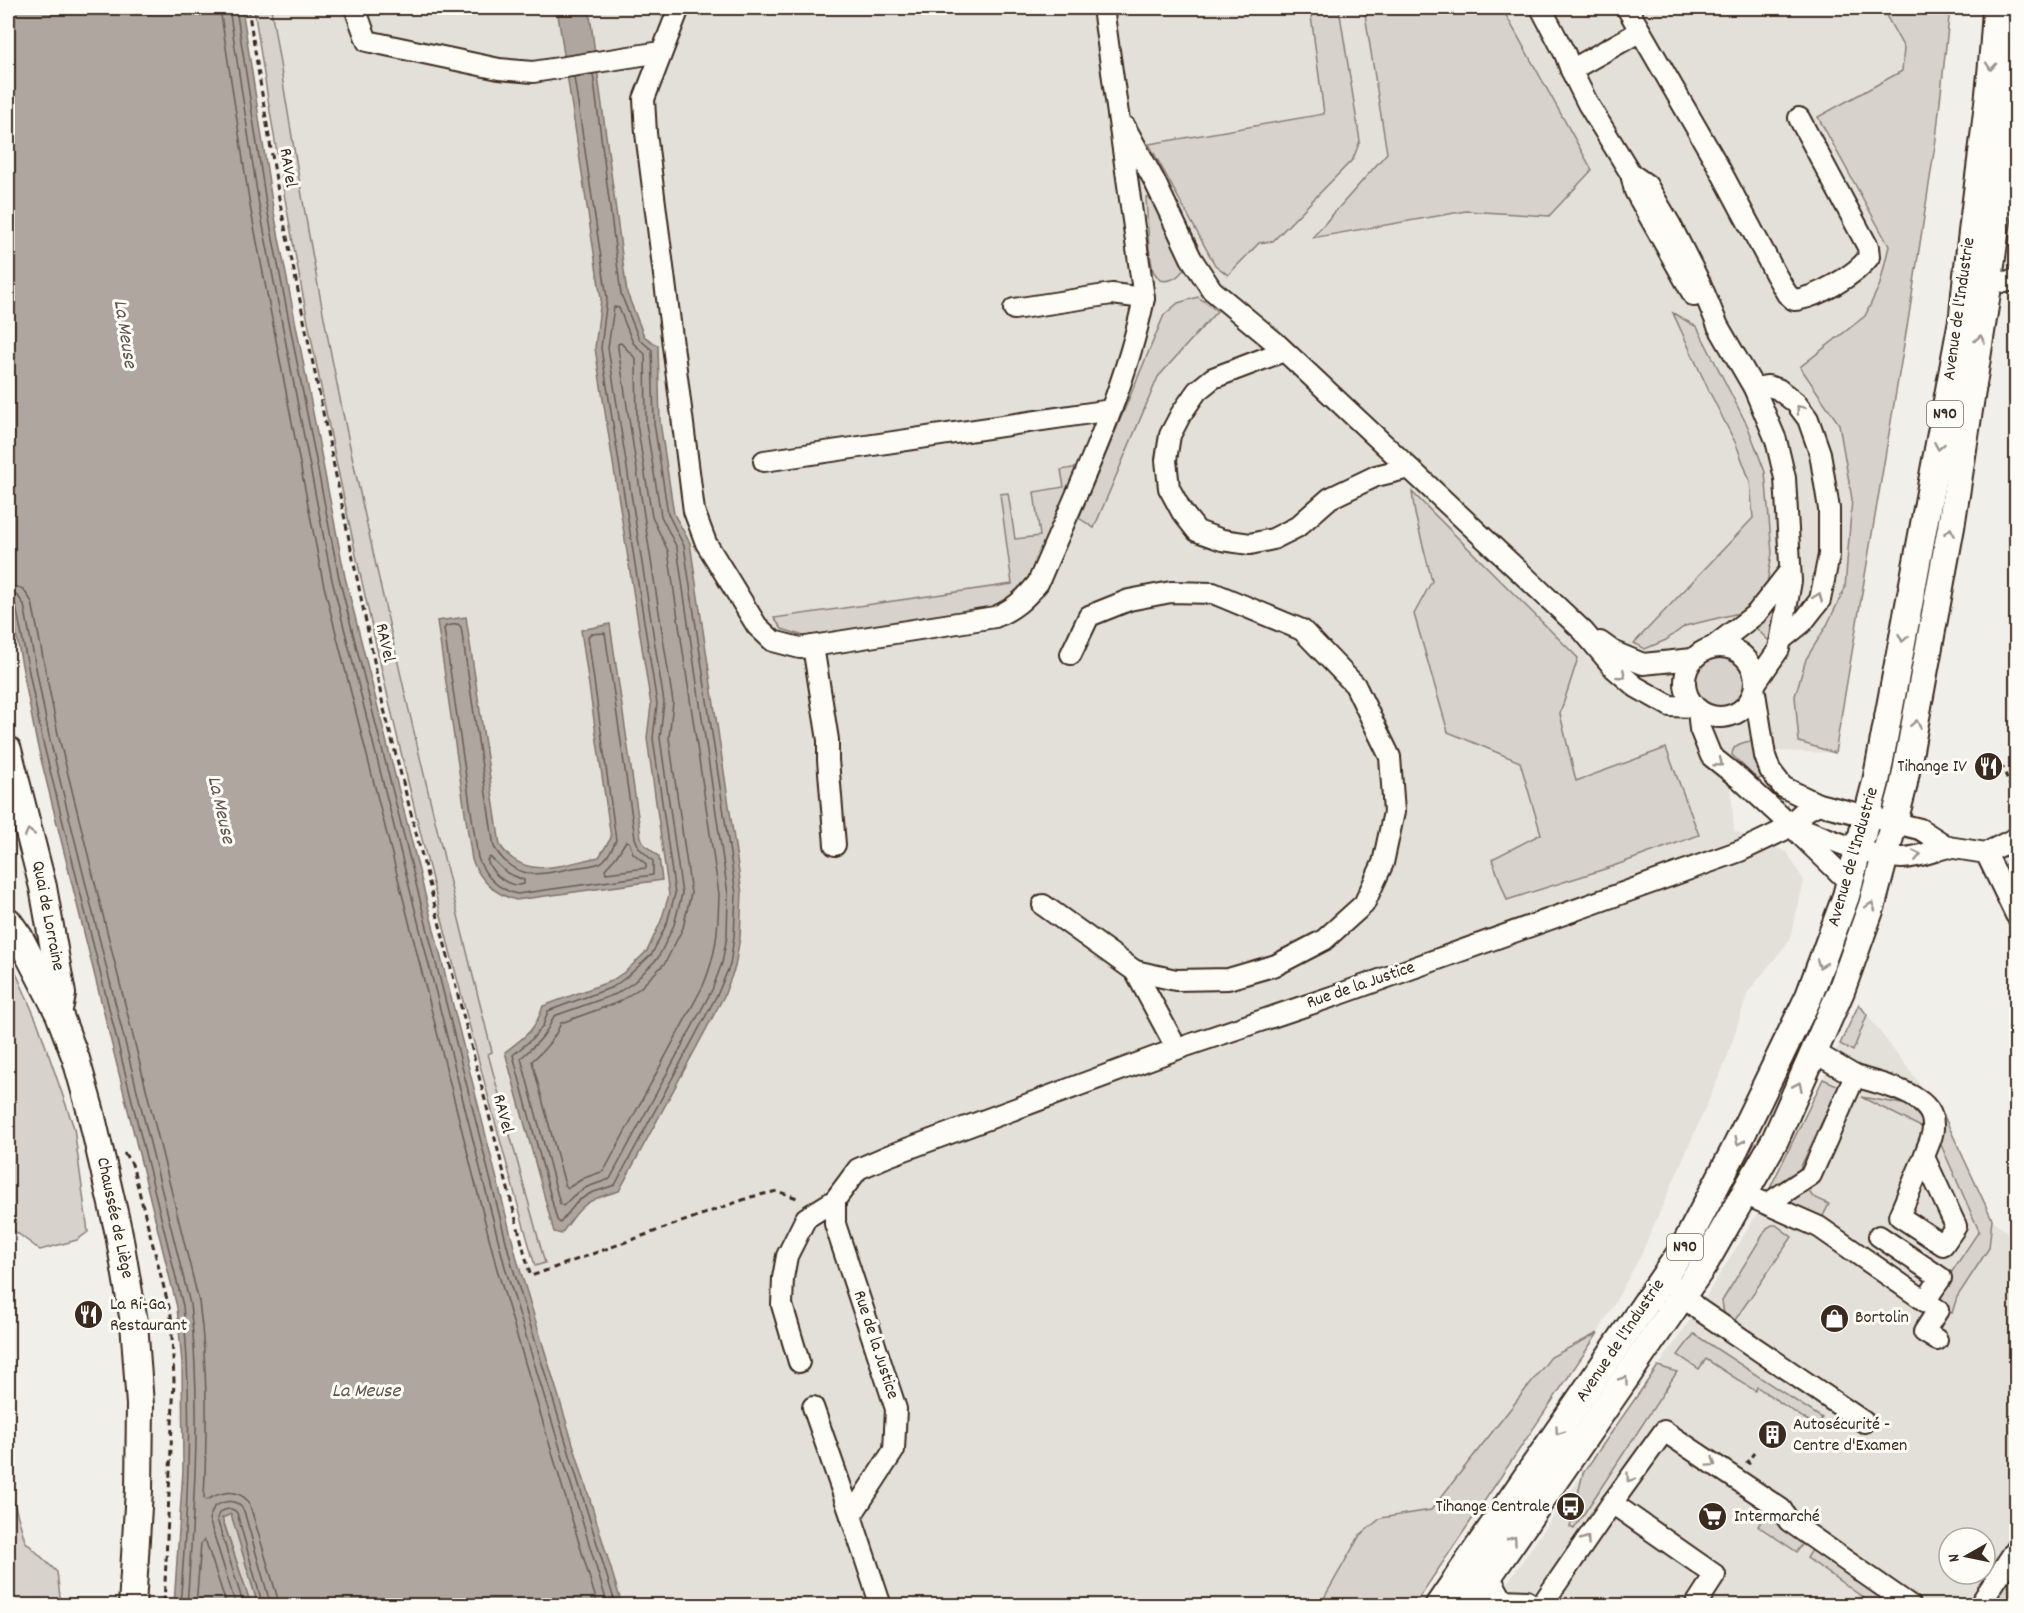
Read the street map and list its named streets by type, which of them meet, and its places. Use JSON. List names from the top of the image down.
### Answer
{
  "streets": {
    "main road": [
      "Avenue de l'Industrie",
      "N90",
      "Quai de Lorraine",
      "Chaussée de Liège"
    ],
    "street": ["Rue de la Justice"],
    "path": ["RAVel"]
  },
  "crossings": [
    ["RAVel", "Rue de la Justice"],
    ["Quai de Lorraine", "Chaussée de Liège"]
  ],
  "one_way": ["Quai de Lorraine"],
  "water": ["La Meuse"],
  "places": {
    "restaurant": ["Tihange IV", "La Ri-Ga Restaurant"],
    "shop": ["Bortolin"],
    "building": ["Autosécurité - Centre d'Examen"],
    "bus stop": ["Tihange Centrale"],
    "supermarket": ["Intermarché"]
  },
  "north": "left"
}
